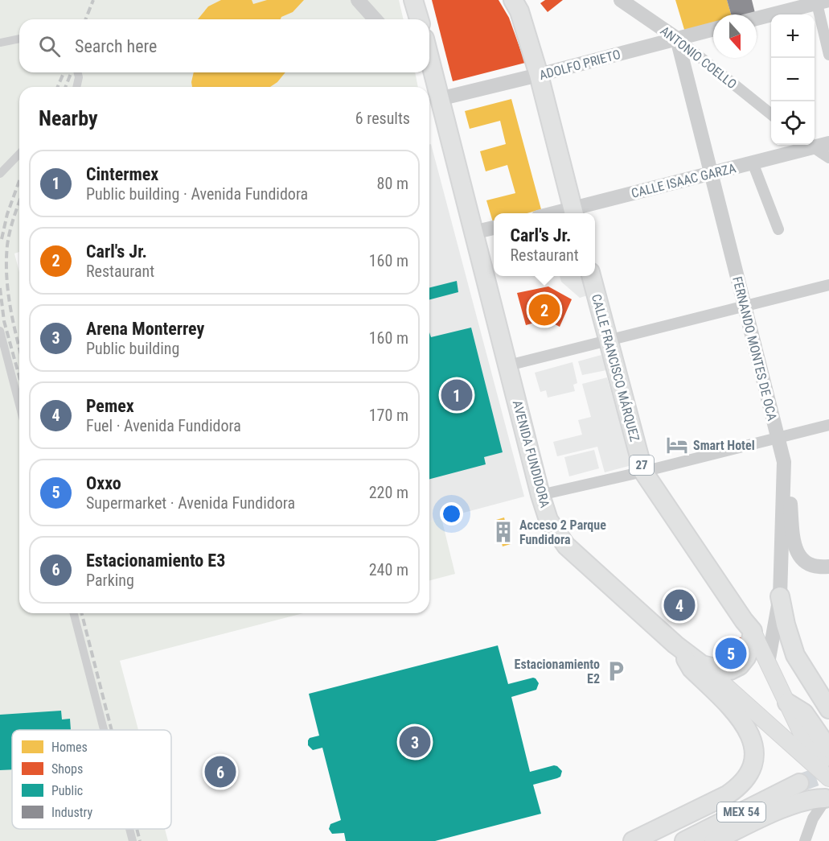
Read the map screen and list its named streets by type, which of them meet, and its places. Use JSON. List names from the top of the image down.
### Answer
{
  "streets": {
    "main road": [
      "CALLE FRANCISCO MÁRQUEZ",
      "AVENIDA FUNDIDORA",
      "27",
      "MEX 54"
    ],
    "street": [
      "ANTONIO COELLO",
      "ADOLFO PRIETO",
      "CALLE ISAAC GARZA",
      "FERNANDO MONTES DE OCA"
    ]
  },
  "crossings": [
    ["ANTONIO COELLO", "ADOLFO PRIETO"],
    ["ANTONIO COELLO", "FERNANDO MONTES DE OCA"],
    ["ADOLFO PRIETO", "FERNANDO MONTES DE OCA"],
    ["ADOLFO PRIETO", "AVENIDA FUNDIDORA"],
    ["CALLE ISAAC GARZA", "FERNANDO MONTES DE OCA"],
    ["FERNANDO MONTES DE OCA", "27"],
    ["CALLE FRANCISCO MÁRQUEZ", "27"]
  ],
  "places": {
    "hotel": ["Smart Hotel"],
    "building": ["Acceso 2 Parque Fundidora"],
    "parking": ["Estacionamiento E2"]
  },
  "legend": [
    "Homes",
    "Shops",
    "Public",
    "Industry"
  ],
  "north": "bottom",
  "page": {
    "map_buttons": ["+", "−"],
    "search": "Search here",
    "heading": ["Nearby", "6 results"],
    "list": [
      {
        "mark": "1",
        "name": "Cintermex",
        "note": "Public building · Avenida Fundidora",
        "value": "80 m"
      },
      {
        "mark": "2",
        "name": "Carl's Jr.",
        "note": "Restaurant",
        "value": "160 m"
      },
      {
        "mark": "3",
        "name": "Arena Monterrey",
        "note": "Public building",
        "value": "160 m"
      },
      {
        "mark": "4",
        "name": "Pemex",
        "note": "Fuel · Avenida Fundidora",
        "value": "170 m"
      },
      {
        "mark": "5",
        "name": "Oxxo",
        "note": "Supermarket · Avenida Fundidora",
        "value": "220 m"
      },
      {
        "mark": "6",
        "name": "Estacionamiento E3",
        "note": "Parking",
        "value": "240 m"
      }
    ],
    "popup": ["Carl's Jr.", "Restaurant"],
    "pins": [
      "2",
      "1",
      "4",
      "5",
      "3",
      "6"
    ]
  }
}
